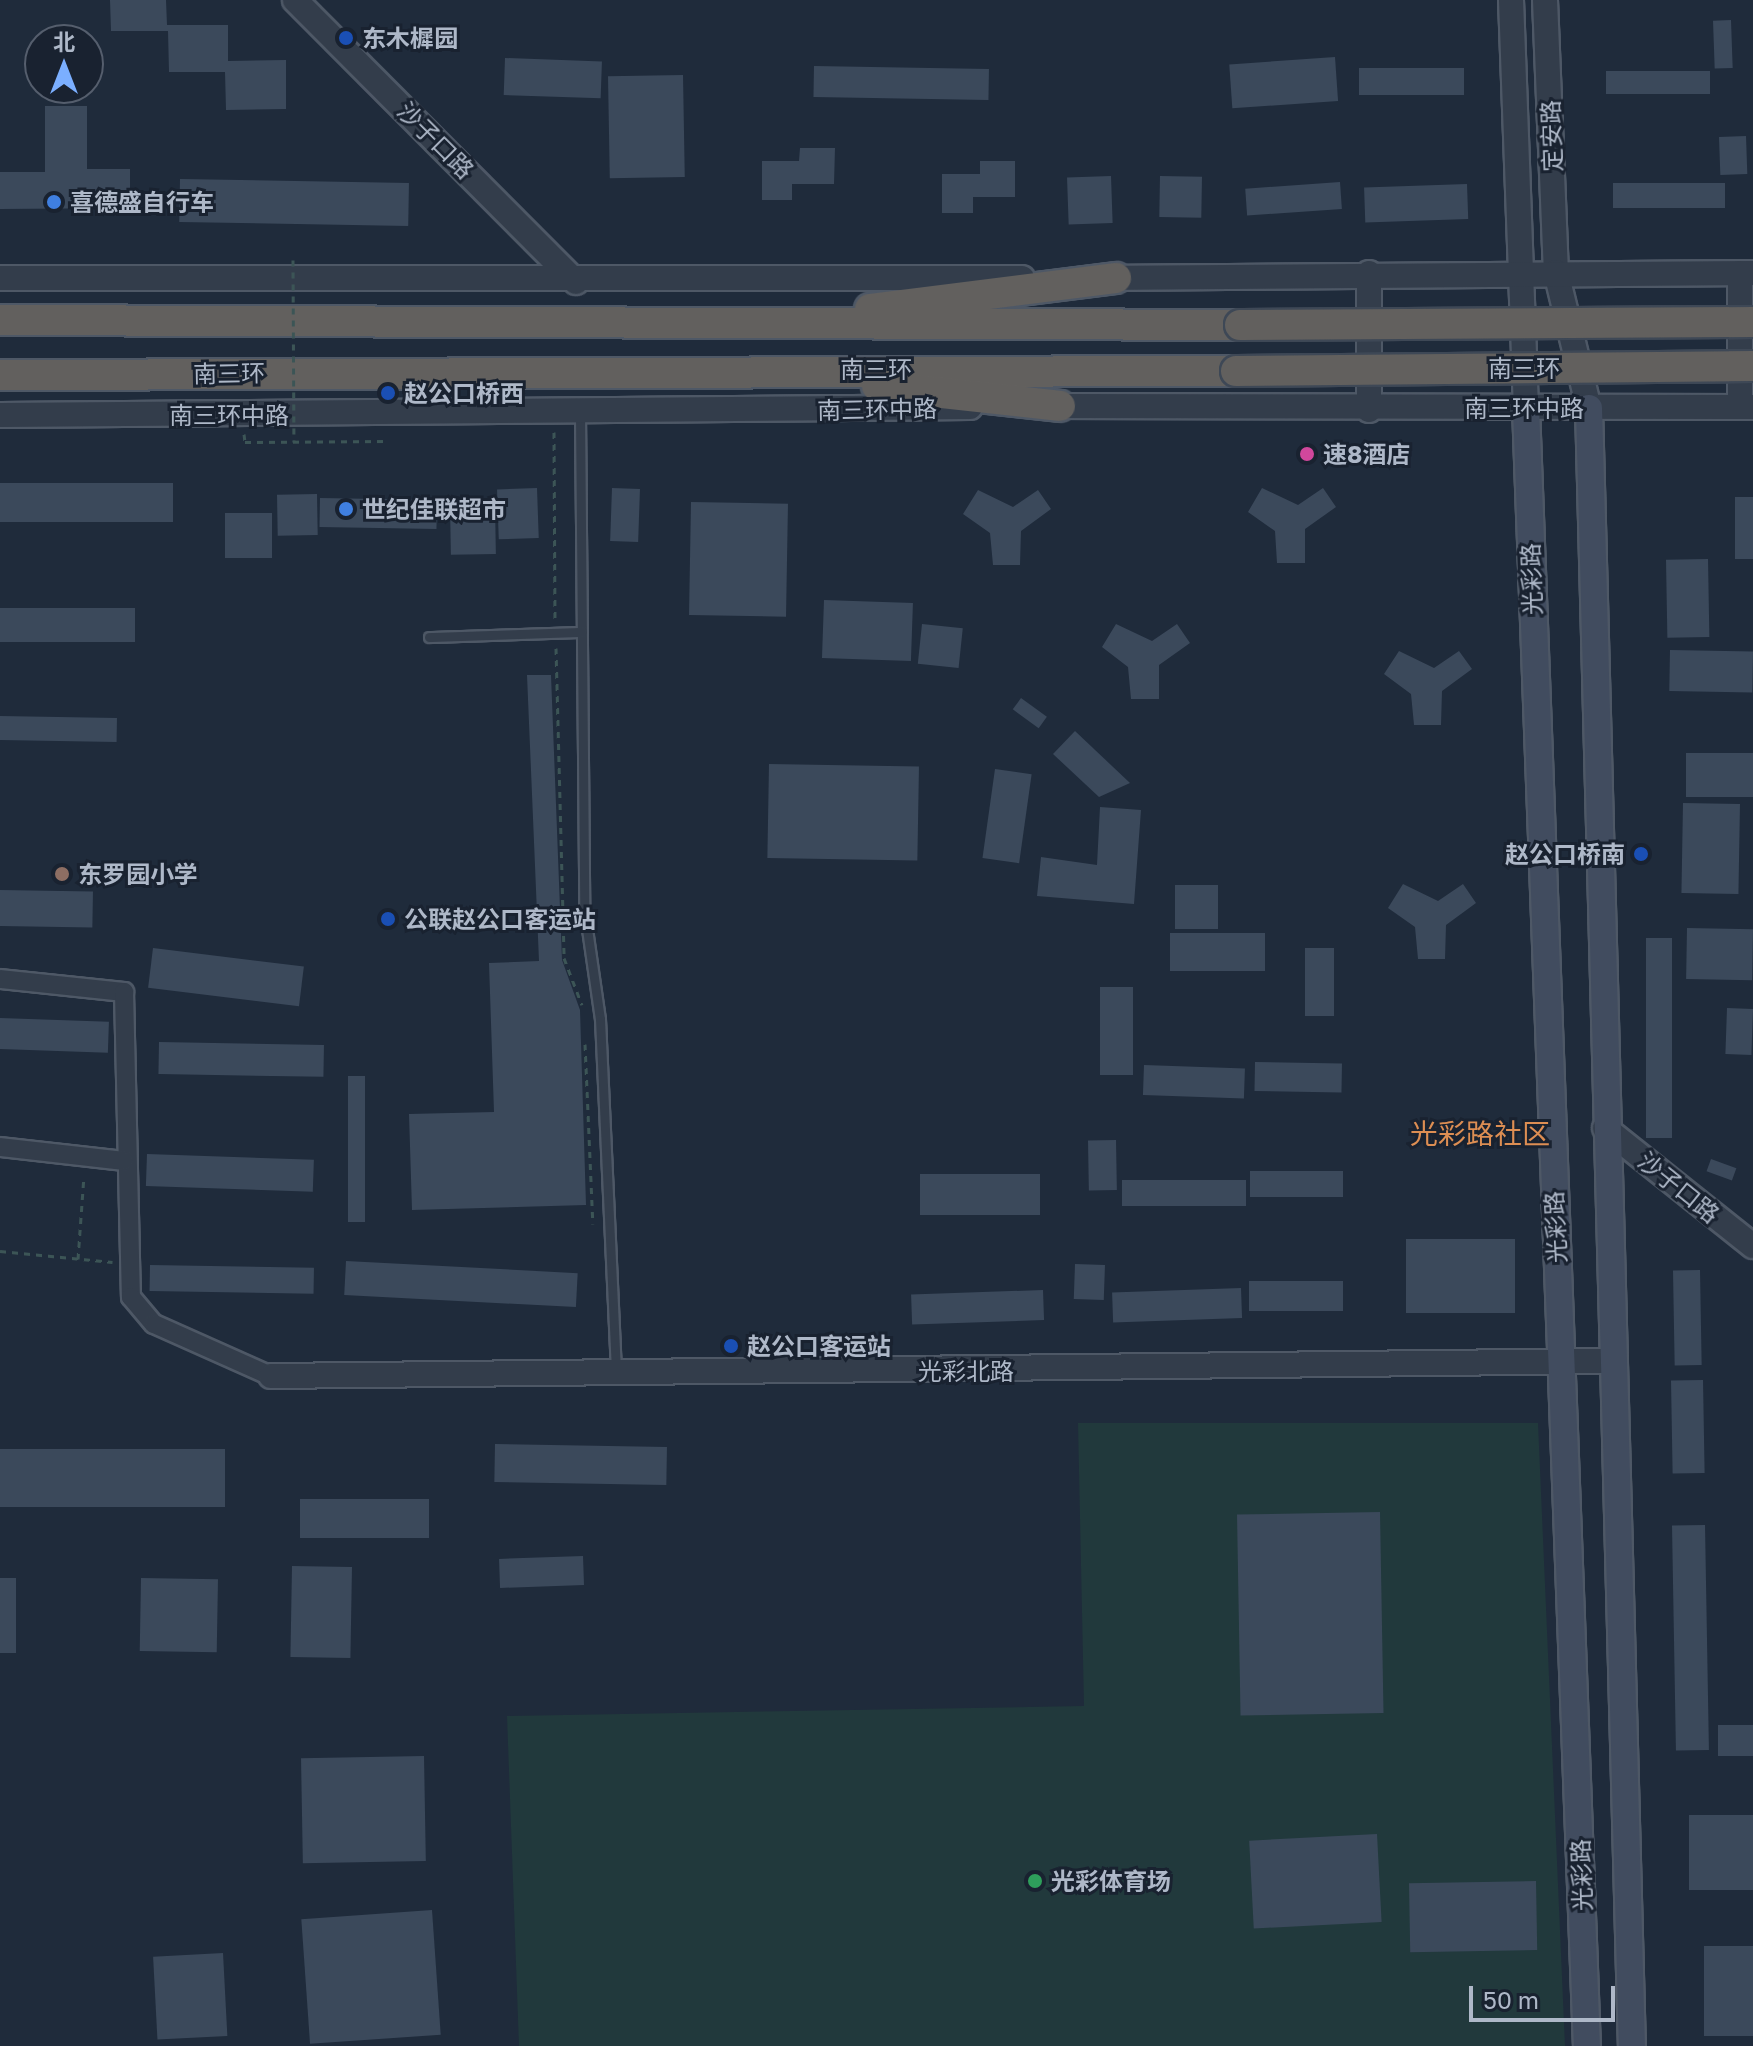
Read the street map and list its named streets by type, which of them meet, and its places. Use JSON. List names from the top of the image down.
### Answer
{
  "streets": {
    "highway": ["南三环"],
    "main road": ["光彩路"],
    "street": [
      "定安路",
      "沙子口路",
      "南三环中路",
      "光彩北路"
    ]
  },
  "crossings": [
    ["定安路", "南三环中路"],
    ["定安路", "光彩路"],
    ["沙子口路", "光彩路"],
    ["南三环中路", "光彩路"],
    ["光彩路", "光彩北路"]
  ],
  "districts": ["光彩路社区"],
  "places": [
    "东木樨园",
    "喜德盛自行车",
    "赵公口桥西",
    "速8酒店",
    "世纪佳联超市",
    "赵公口桥南",
    "东罗园小学",
    "公联赵公口客运站",
    "赵公口客运站",
    "光彩体育场"
  ],
  "scale_bar": "50 m",
  "north": "top"
}
